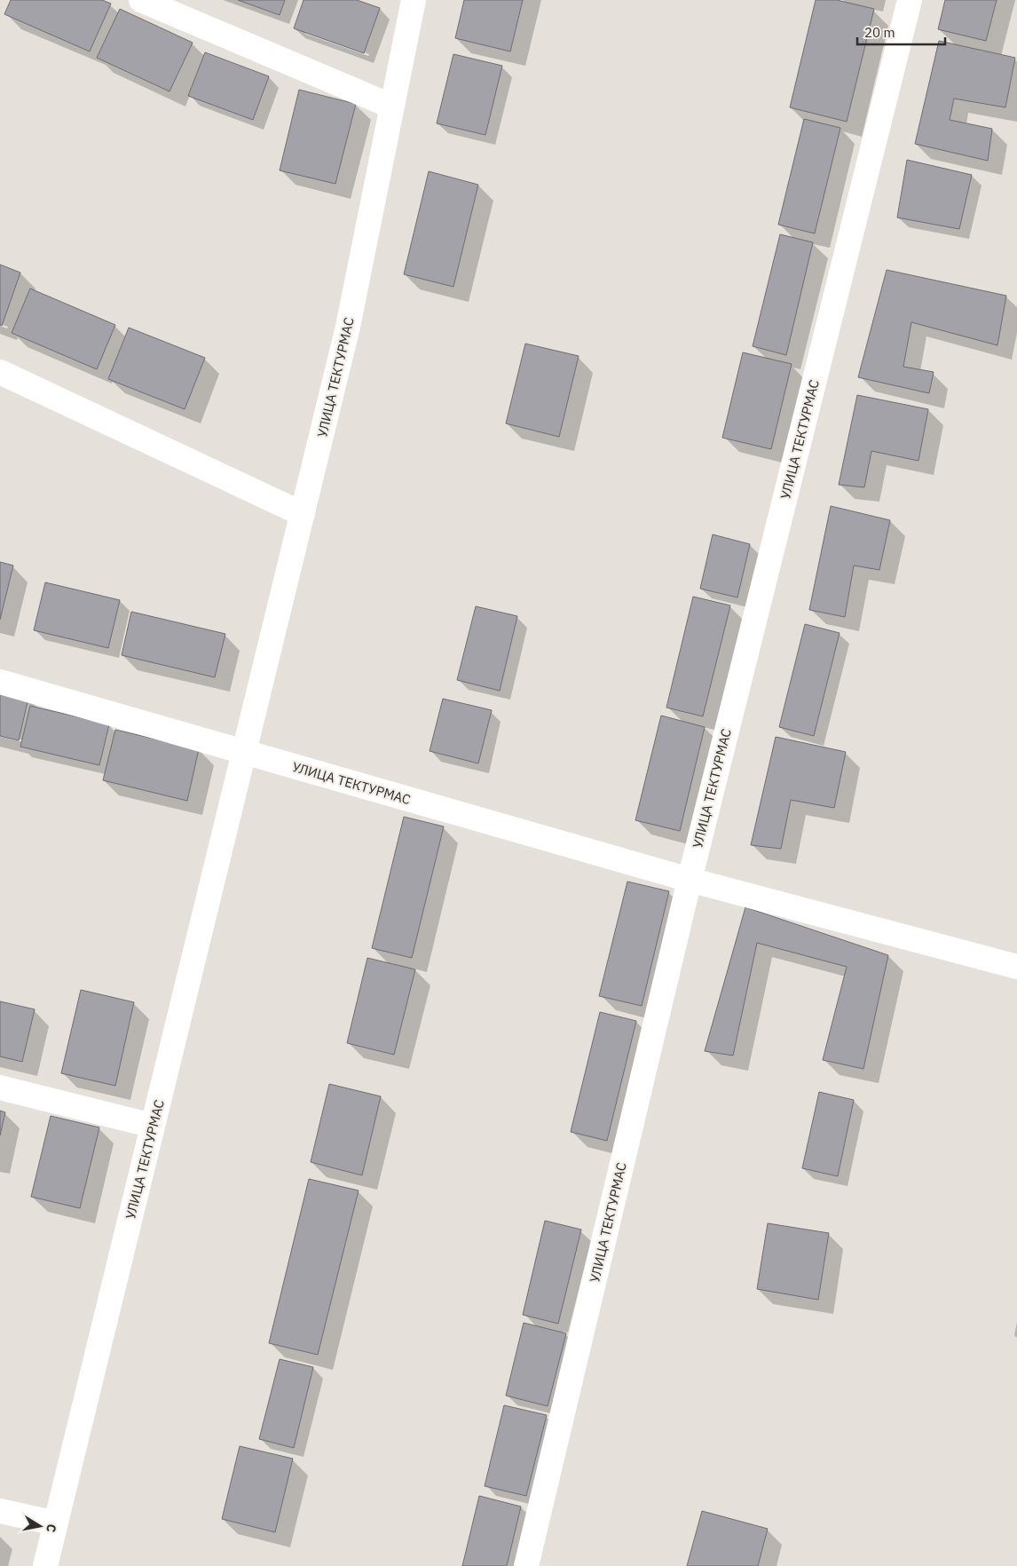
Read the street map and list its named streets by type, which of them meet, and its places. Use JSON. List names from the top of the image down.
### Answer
{
  "streets": {
    "street": ["УЛИЦА ТЕКТУРМАС"]
  },
  "scale_bar": "20 m",
  "north": "right"
}
